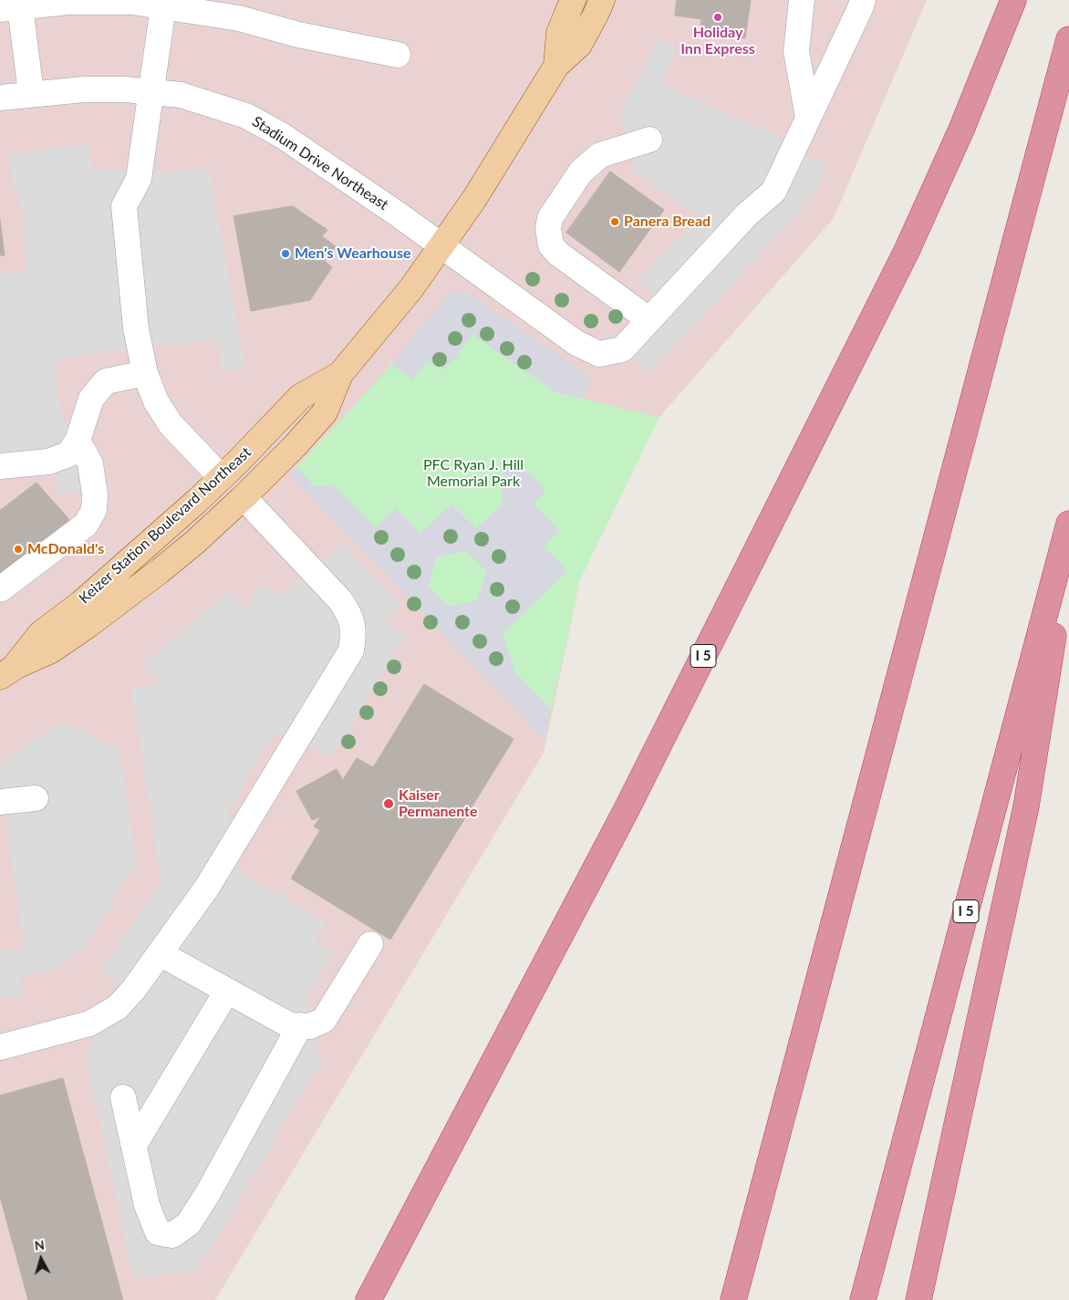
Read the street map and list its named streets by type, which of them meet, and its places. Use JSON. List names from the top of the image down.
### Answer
{
  "streets": {
    "highway": ["I 5"],
    "main road": ["Keizer Station Boulevard Northeast"],
    "street": ["Stadium Drive Northeast"]
  },
  "crossings": [
    ["Stadium Drive Northeast", "Keizer Station Boulevard Northeast"]
  ],
  "parks": ["PFC Ryan J. Hill Memorial Park"],
  "places": [
    "Holiday Inn Express",
    "Panera Bread",
    "Men's Wearhouse",
    "McDonald's",
    "Kaiser Permanente"
  ],
  "north": "top"
}
